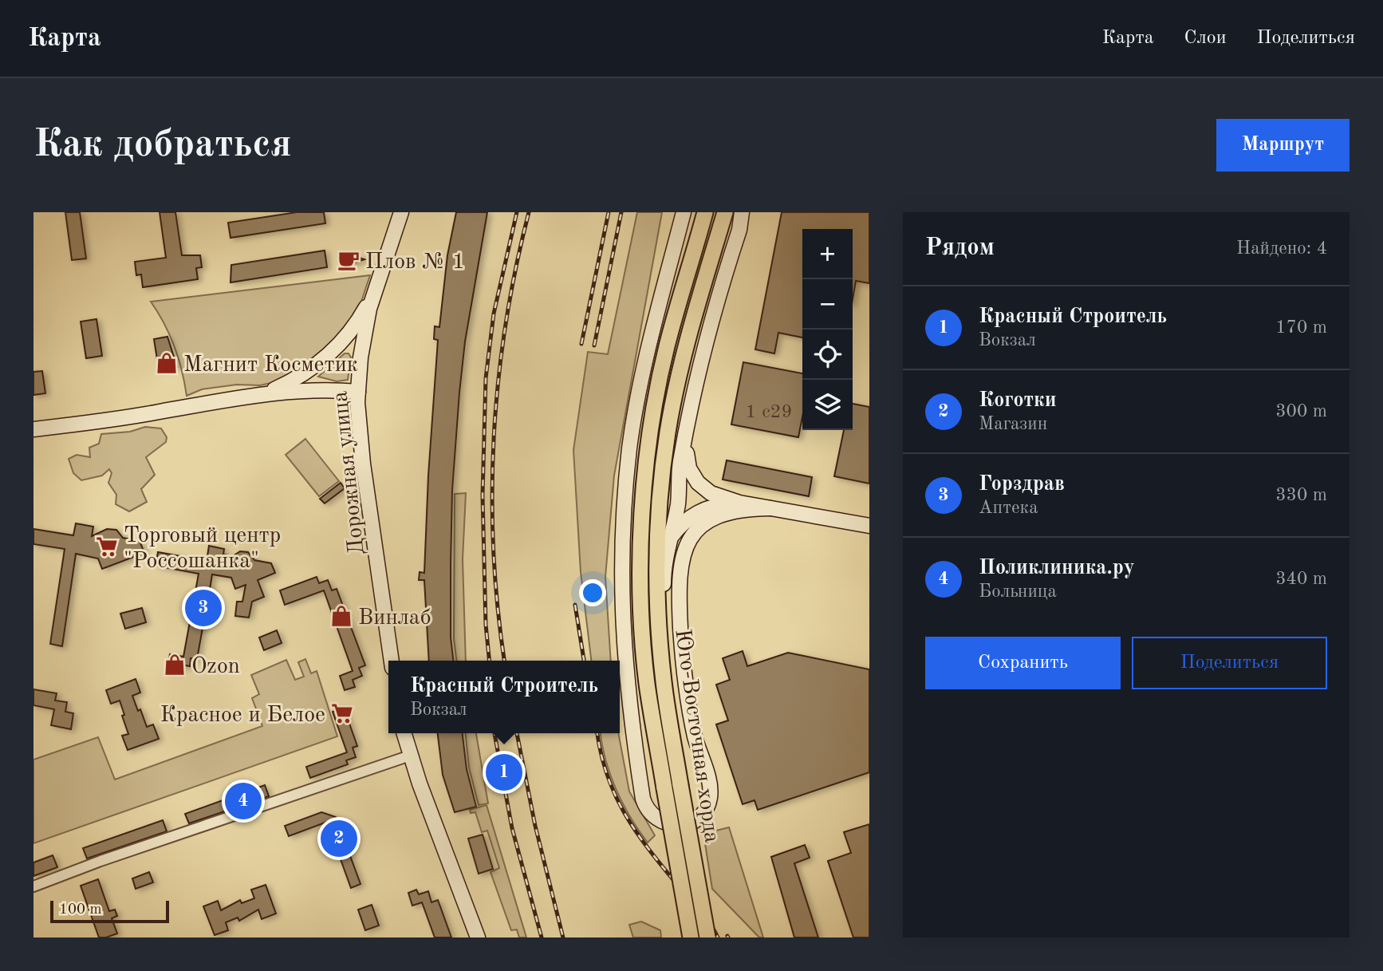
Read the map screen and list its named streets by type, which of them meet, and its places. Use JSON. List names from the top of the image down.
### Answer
{
  "streets": {
    "main road": ["Юго-Восточная хорда"],
    "street": ["Дорожная улица"]
  },
  "places": {
    "cafe": ["Плов № 1"],
    "shop": ["Магнит Косметик", "Винлаб", "Ozon"],
    "supermarket": ["Торговый центр \"Россошанка\"", "Красное и Белое"]
  },
  "house_numbers": ["1 с29"],
  "scale_bar": "100 m",
  "page": {
    "header": "Карта",
    "nav": ["Карта", "Слои", "Поделиться"],
    "buttons": [
      "Маршрут",
      ["Сохранить", "Поделиться"]
    ],
    "title": "Как добраться",
    "heading": ["Рядом", "Найдено: 4"],
    "map_buttons": ["+", "−"],
    "list": [
      {
        "mark": "1",
        "name": "Красный Строитель",
        "note": "Вокзал",
        "value": "170 m"
      },
      {
        "mark": "2",
        "name": "Коготки",
        "note": "Магазин",
        "value": "300 m"
      },
      {
        "mark": "3",
        "name": "Горздрав",
        "note": "Аптека",
        "value": "330 m"
      },
      {
        "mark": "4",
        "name": "Поликлиника.ру",
        "note": "Больница",
        "value": "340 m"
      }
    ],
    "pins": [
      "3",
      "1",
      "4",
      "2"
    ],
    "popup": ["Красный Строитель", "Вокзал"],
    "scale": "100 m"
  }
}
